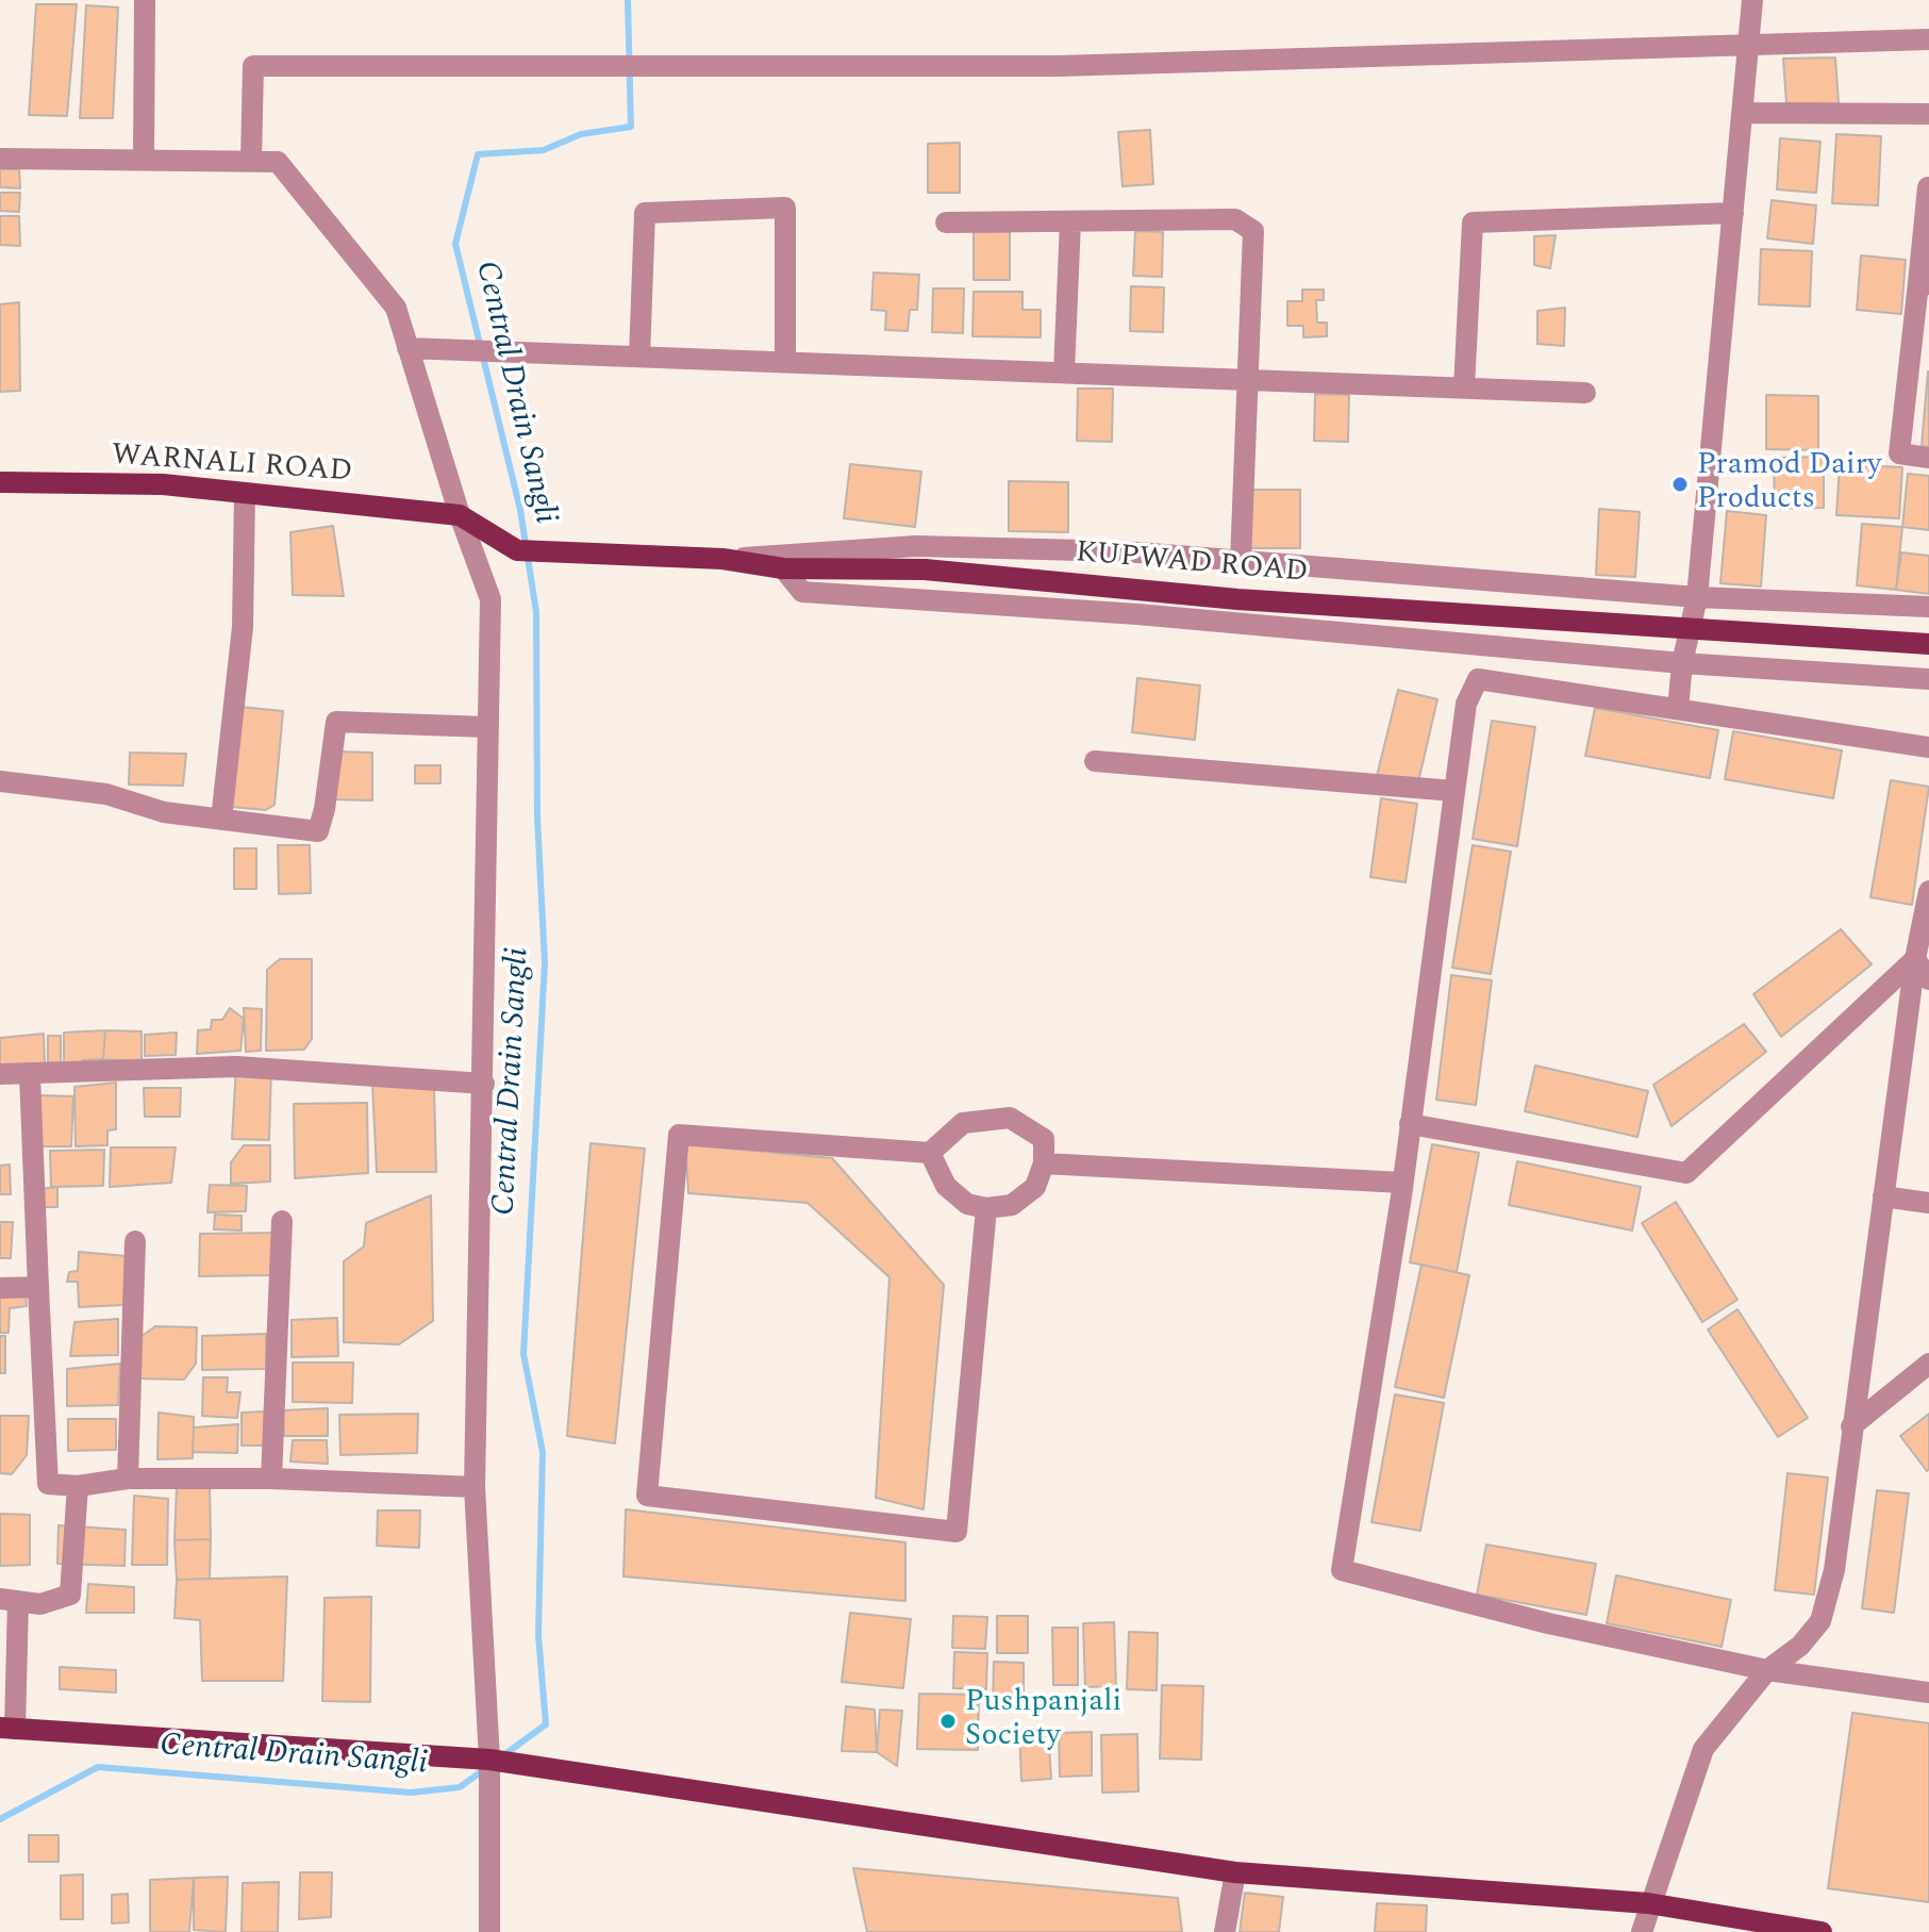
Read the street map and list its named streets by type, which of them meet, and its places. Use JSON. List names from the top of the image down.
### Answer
{
  "streets": {
    "main road": ["WARNALI ROAD", "KUPWAD ROAD"]
  },
  "crossings": [
    ["WARNALI ROAD", "KUPWAD ROAD"]
  ],
  "water": ["Central Drain Sangli"],
  "places": ["Pramod Dairy Products", "Pushpanjali Society"]
}
